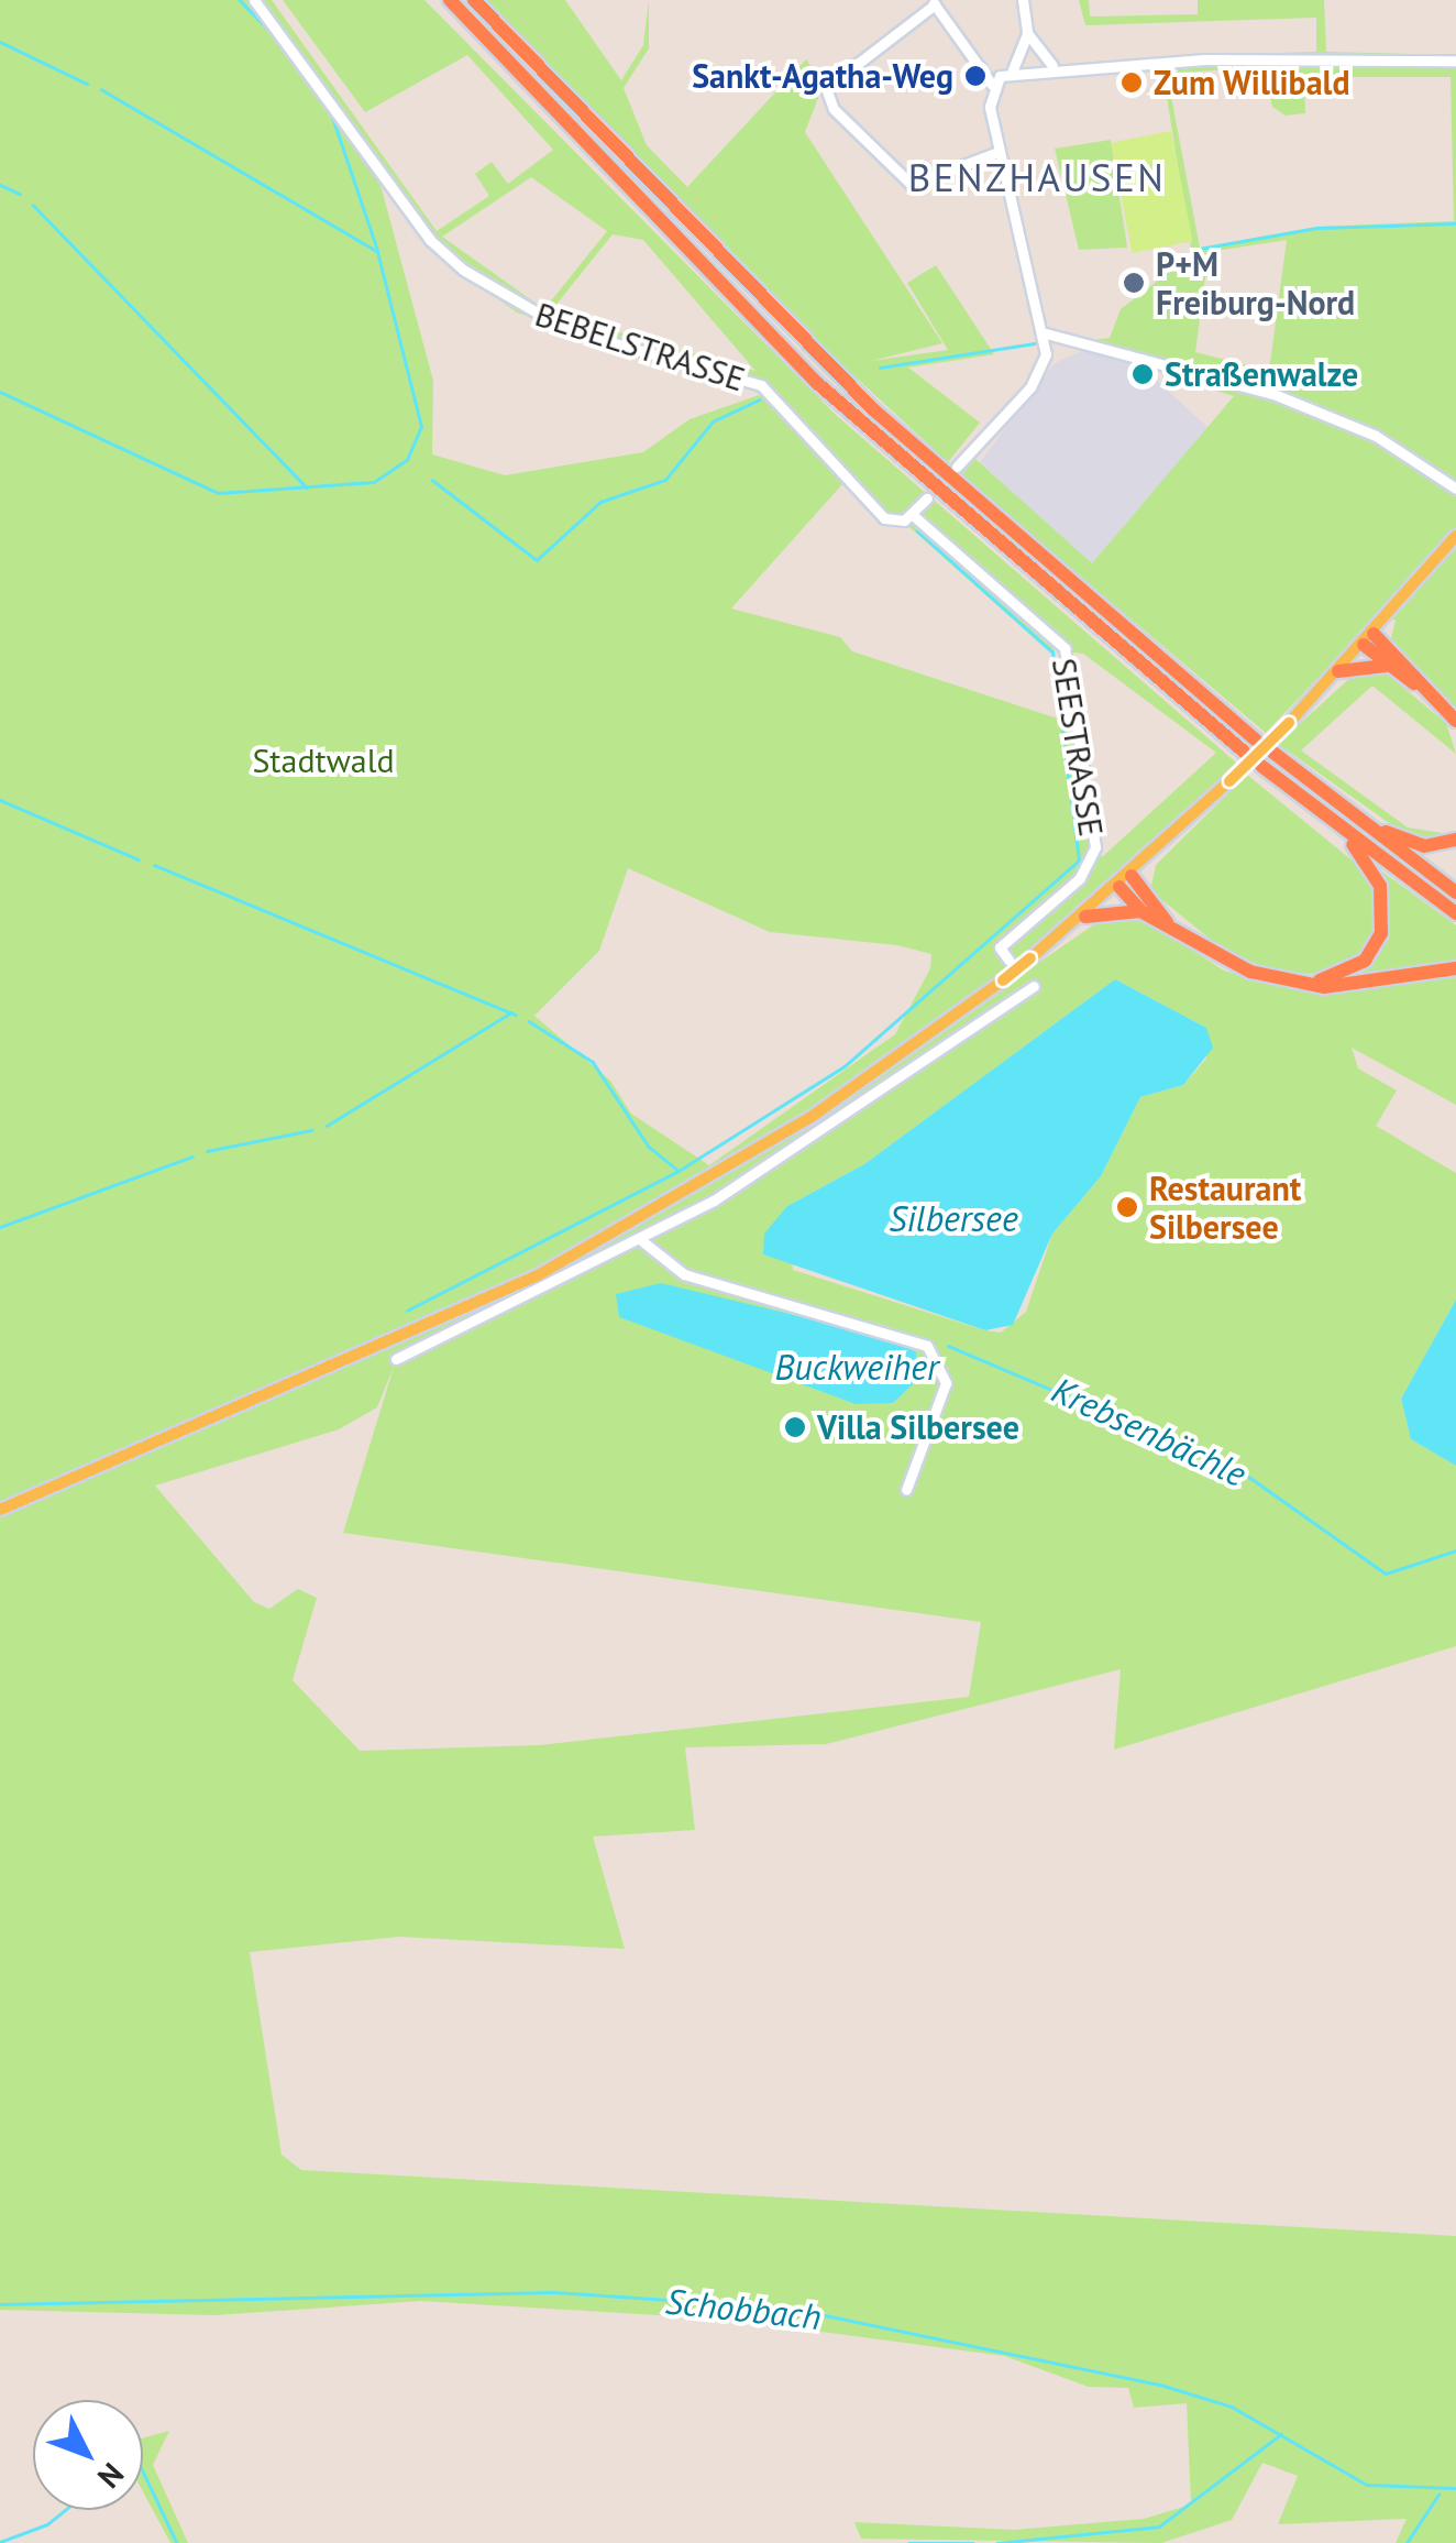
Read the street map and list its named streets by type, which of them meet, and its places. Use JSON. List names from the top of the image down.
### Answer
{
  "streets": {
    "street": ["BEBELSTRASSE", "SEESTRASSE"]
  },
  "crossings": [
    ["BEBELSTRASSE", "SEESTRASSE"]
  ],
  "districts": ["BENZHAUSEN"],
  "water": [
    "Silbersee",
    "Buckweiher",
    "Krebsenbächle",
    "Schobbach"
  ],
  "parks": ["Stadtwald"],
  "places": [
    "Sankt-Agatha-Weg",
    "Zum Willibald",
    "P+M Freiburg-Nord",
    "Straßenwalze",
    "Restaurant Silbersee",
    "Villa Silbersee"
  ],
  "north": "bottom right"
}
